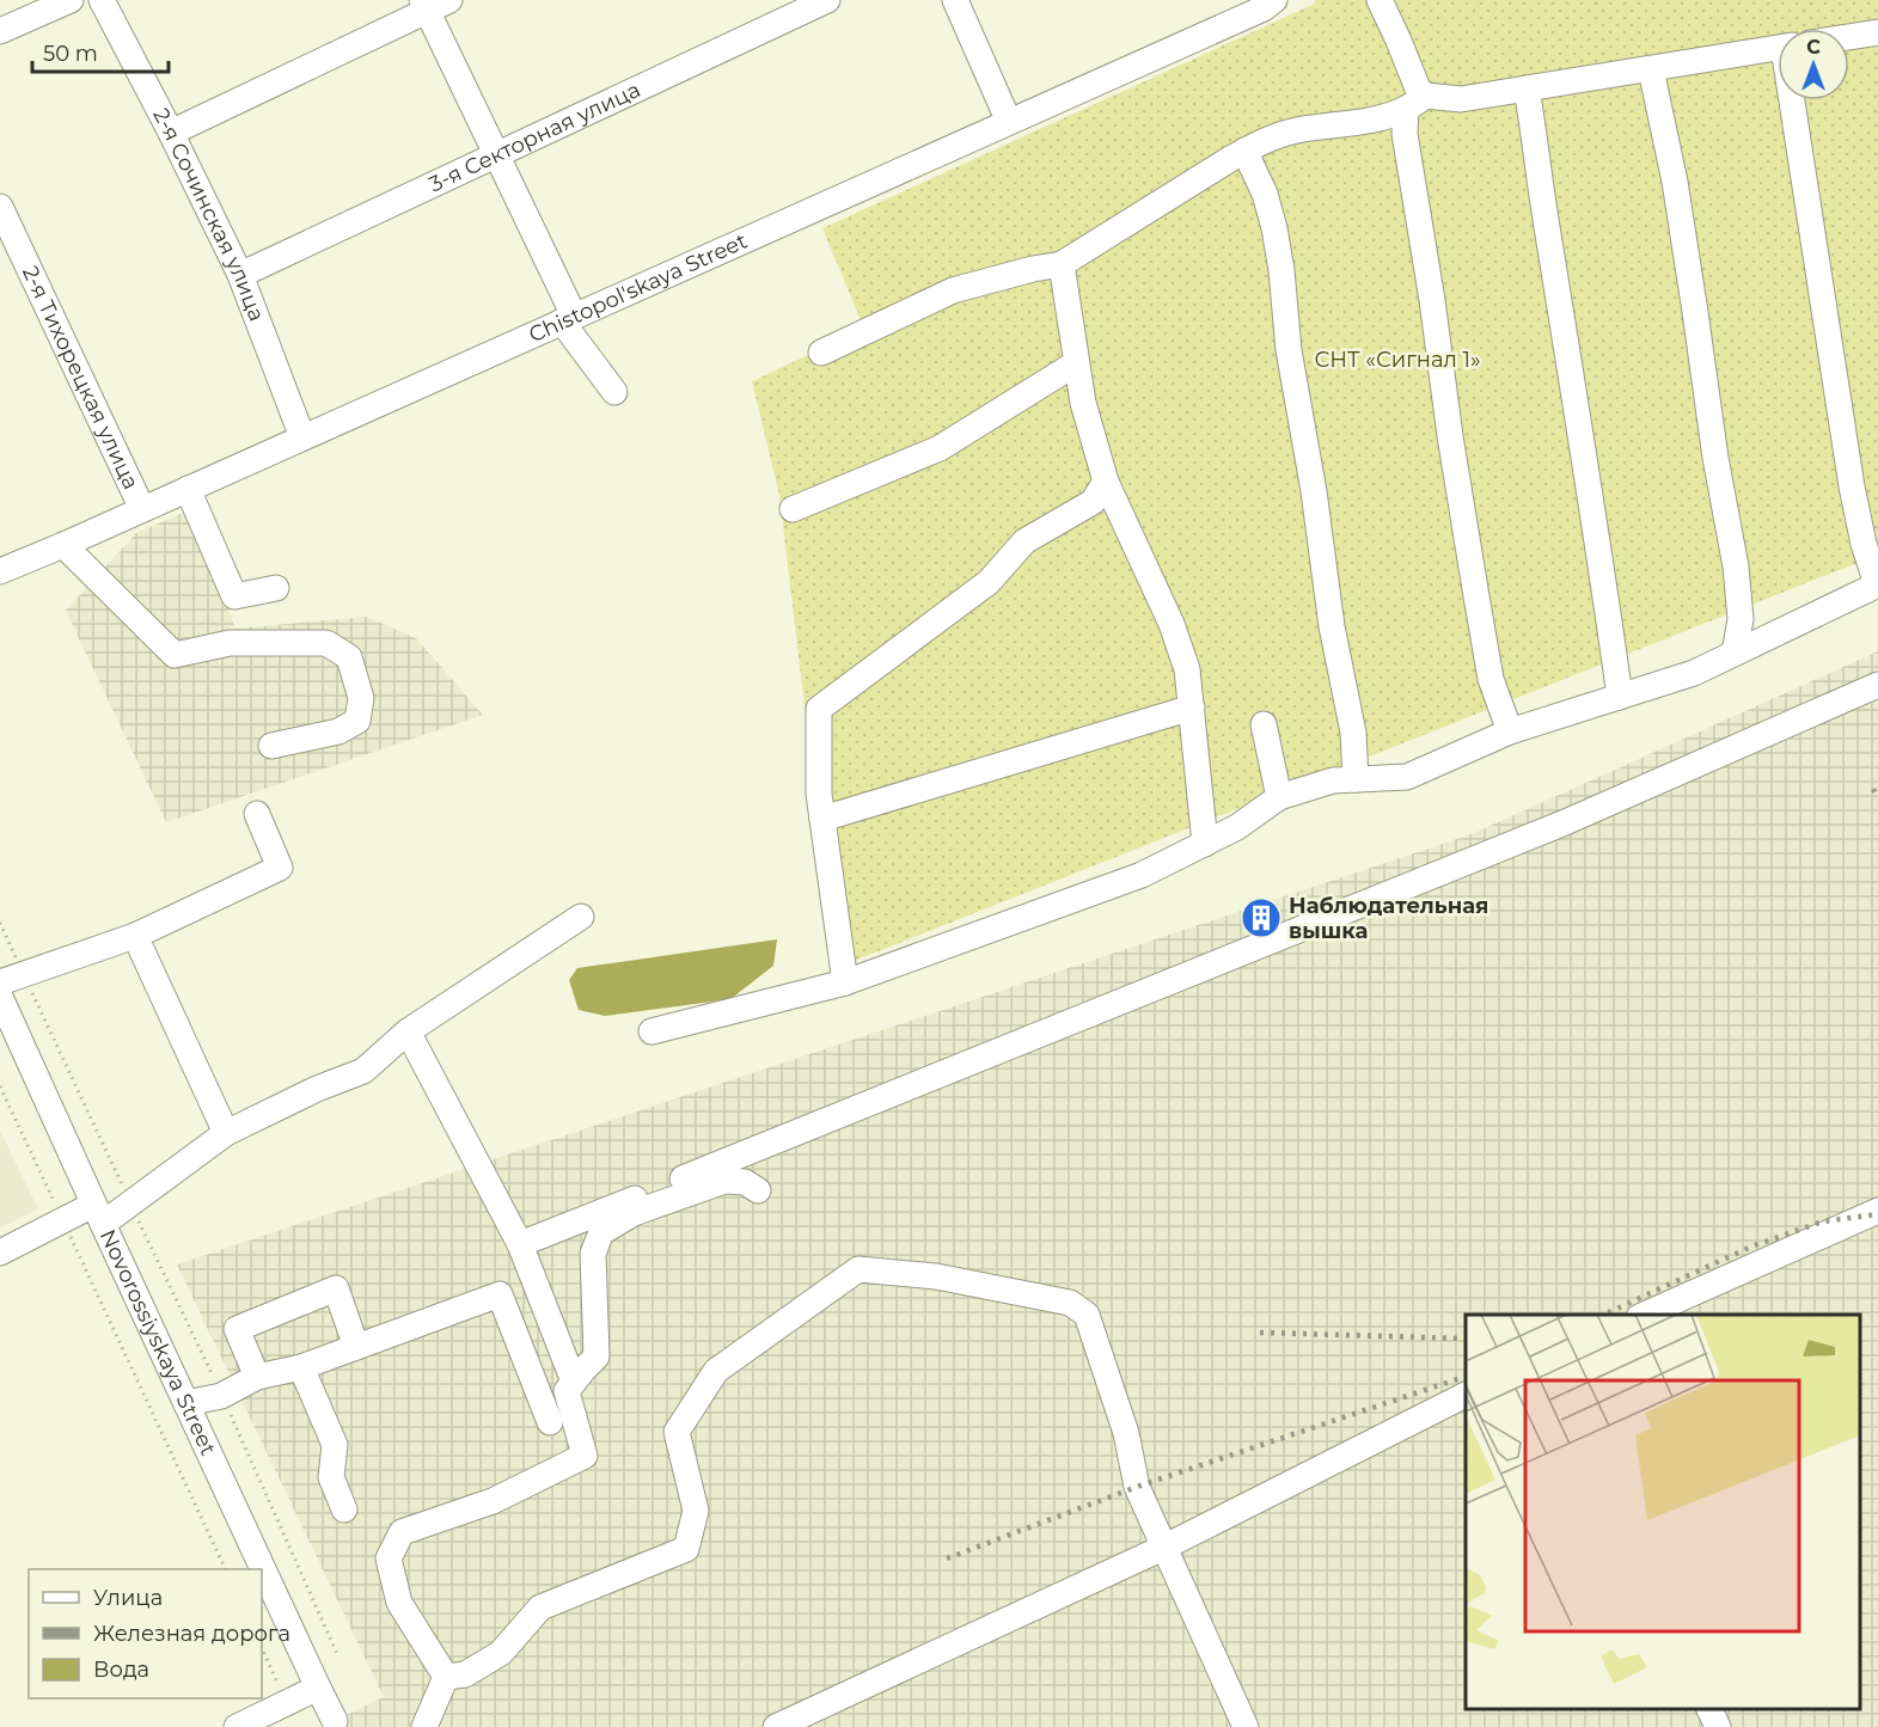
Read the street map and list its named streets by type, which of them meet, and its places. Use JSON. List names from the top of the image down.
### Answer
{
  "streets": {
    "street": [
      "3-я Секторная улица",
      "2-я Сочинская улица",
      "Chistopol'skaya Street",
      "2-я Тихорецкая улица",
      "Novorossiyskaya Street"
    ]
  },
  "crossings": [
    ["3-я Секторная улица", "2-я Сочинская улица"],
    ["2-я Сочинская улица", "Chistopol'skaya Street"],
    ["Chistopol'skaya Street", "2-я Тихорецкая улица"]
  ],
  "parks": ["СНТ «Сигнал 1»"],
  "places": {
    "building": ["Наблюдательная вышка"]
  },
  "legend": ["Улица", "Железная дорога", "Вода"],
  "scale_bar": "50 m",
  "north": "top"
}
